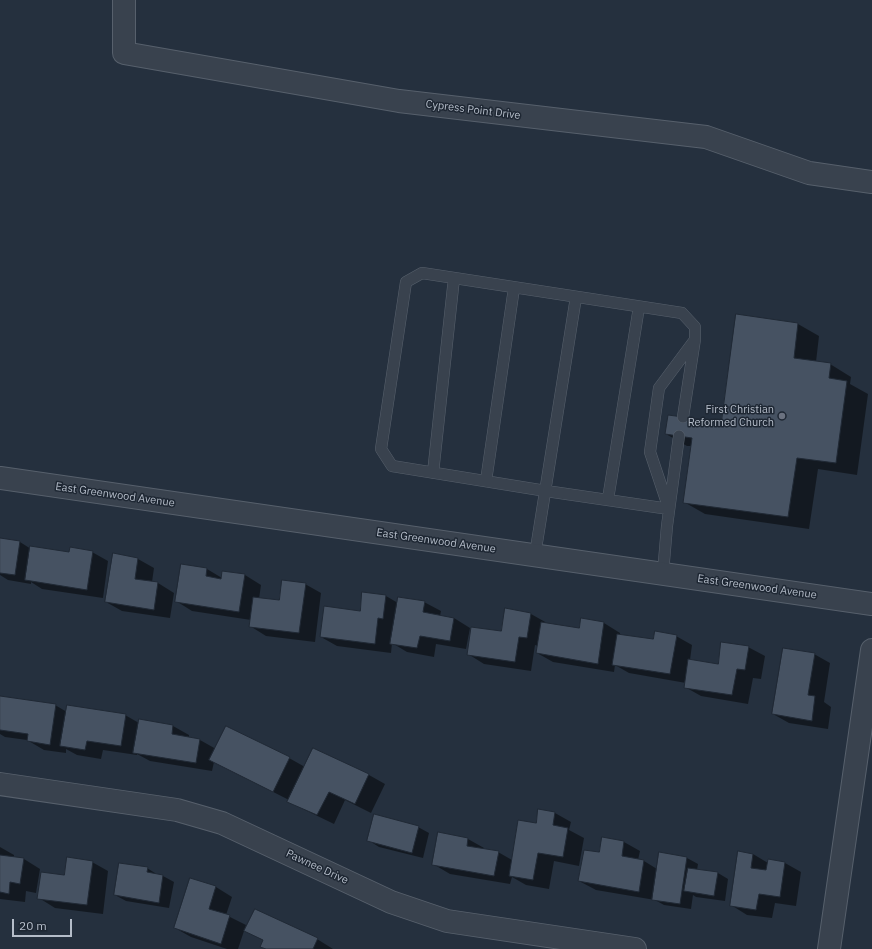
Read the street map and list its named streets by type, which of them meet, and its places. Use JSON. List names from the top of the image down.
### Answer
{
  "streets": {
    "street": ["Cypress Point Drive", "East Greenwood Avenue", "Pawnee Drive"]
  },
  "places": ["First Christian Reformed Church"],
  "scale_bar": "20 m"
}
